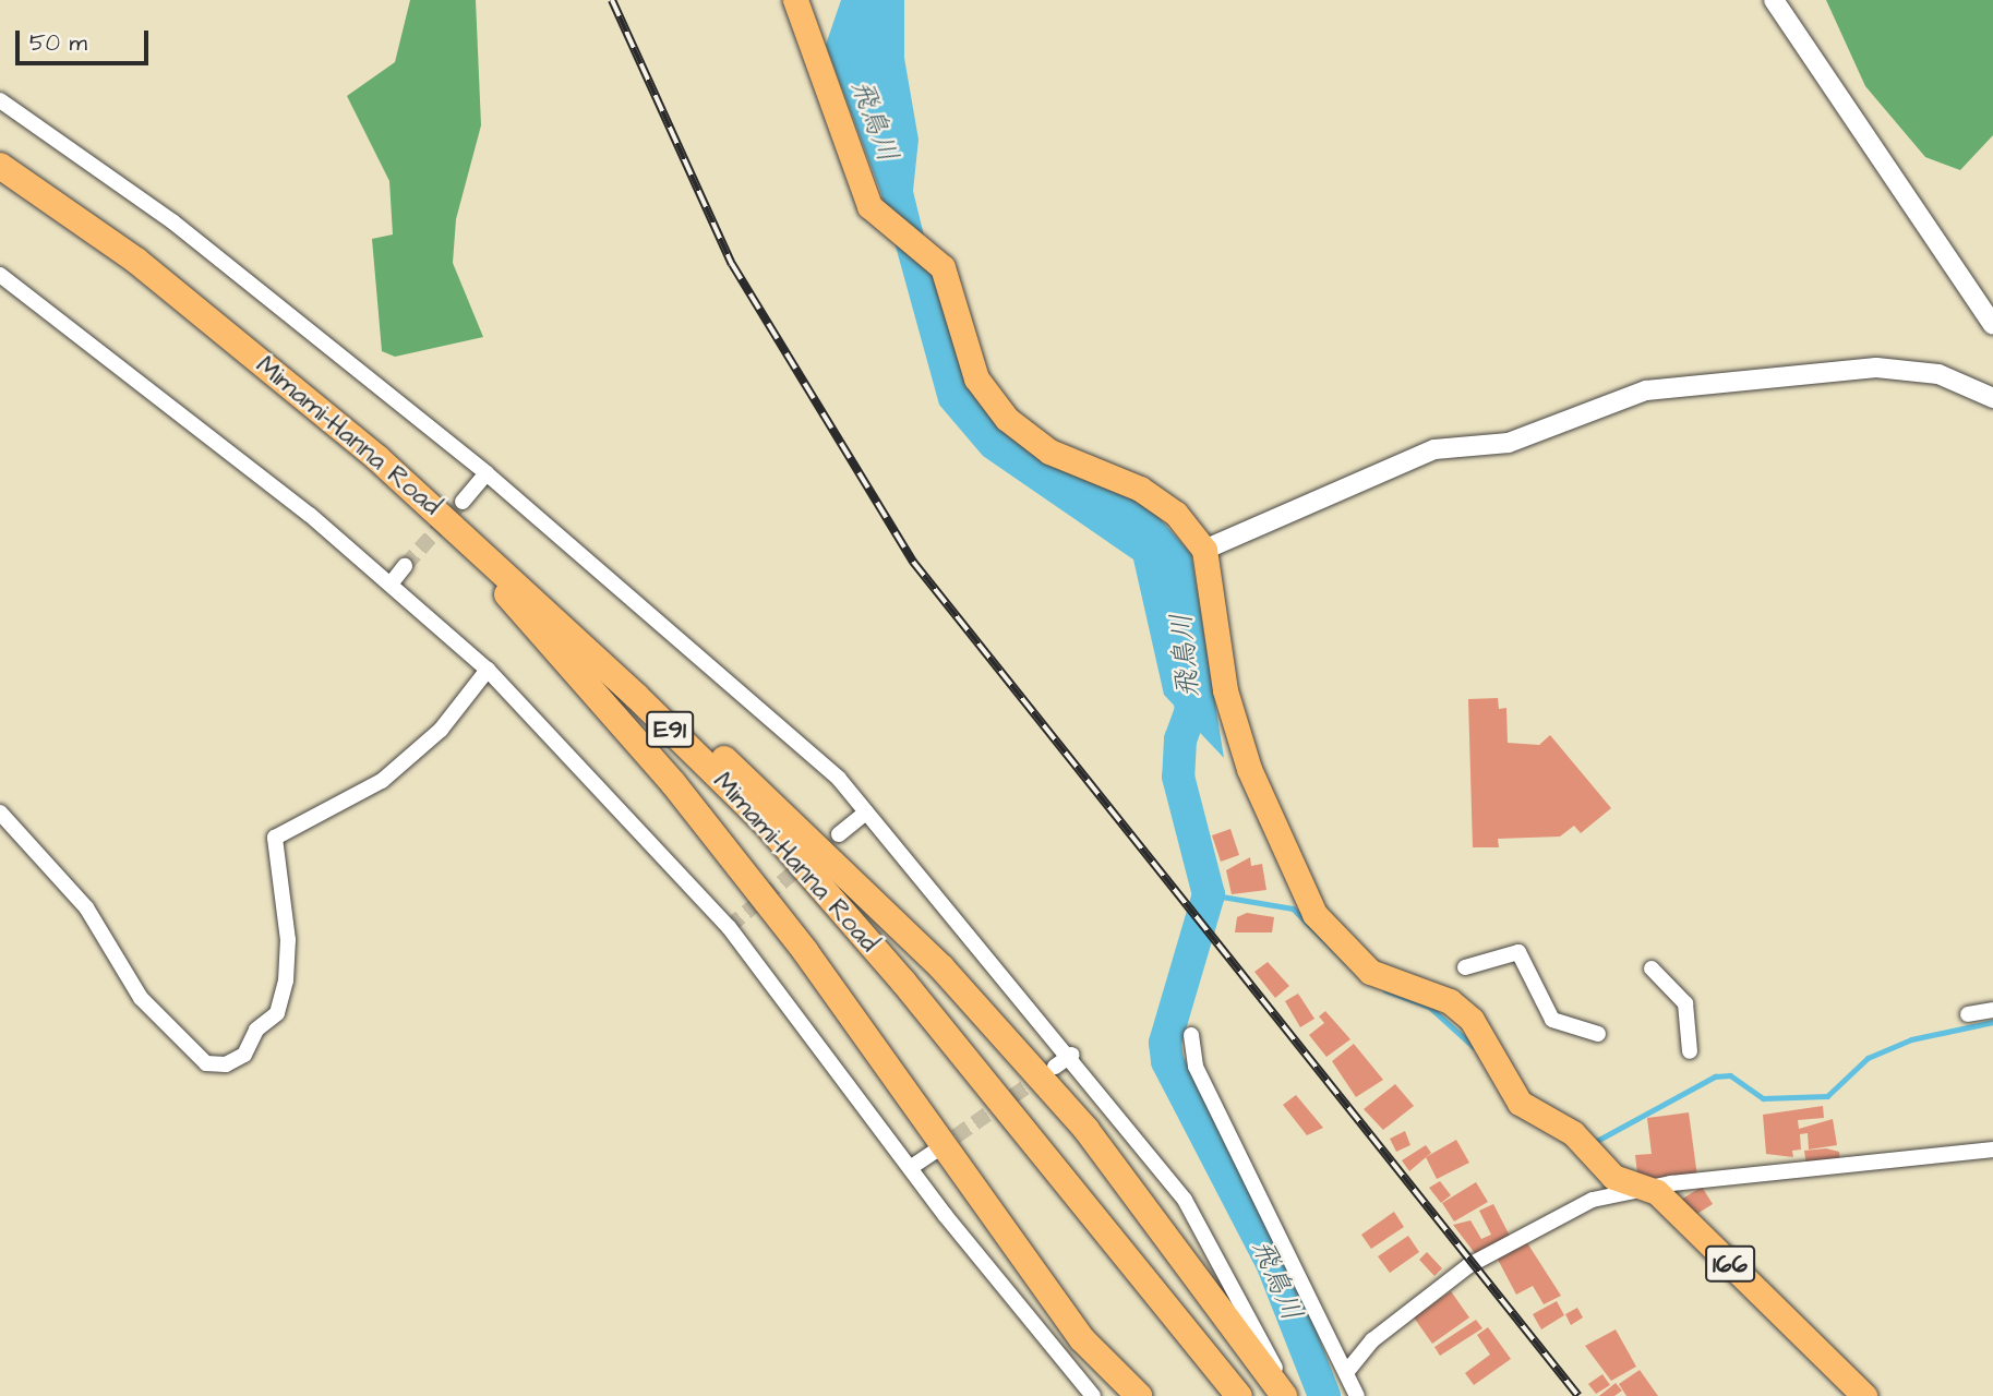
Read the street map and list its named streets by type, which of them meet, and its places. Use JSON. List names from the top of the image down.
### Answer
{
  "streets": {
    "highway": ["Mimami-Hanna Road", "E91", "166"]
  },
  "water": ["飛鳥川"],
  "scale_bar": "50 m"
}
